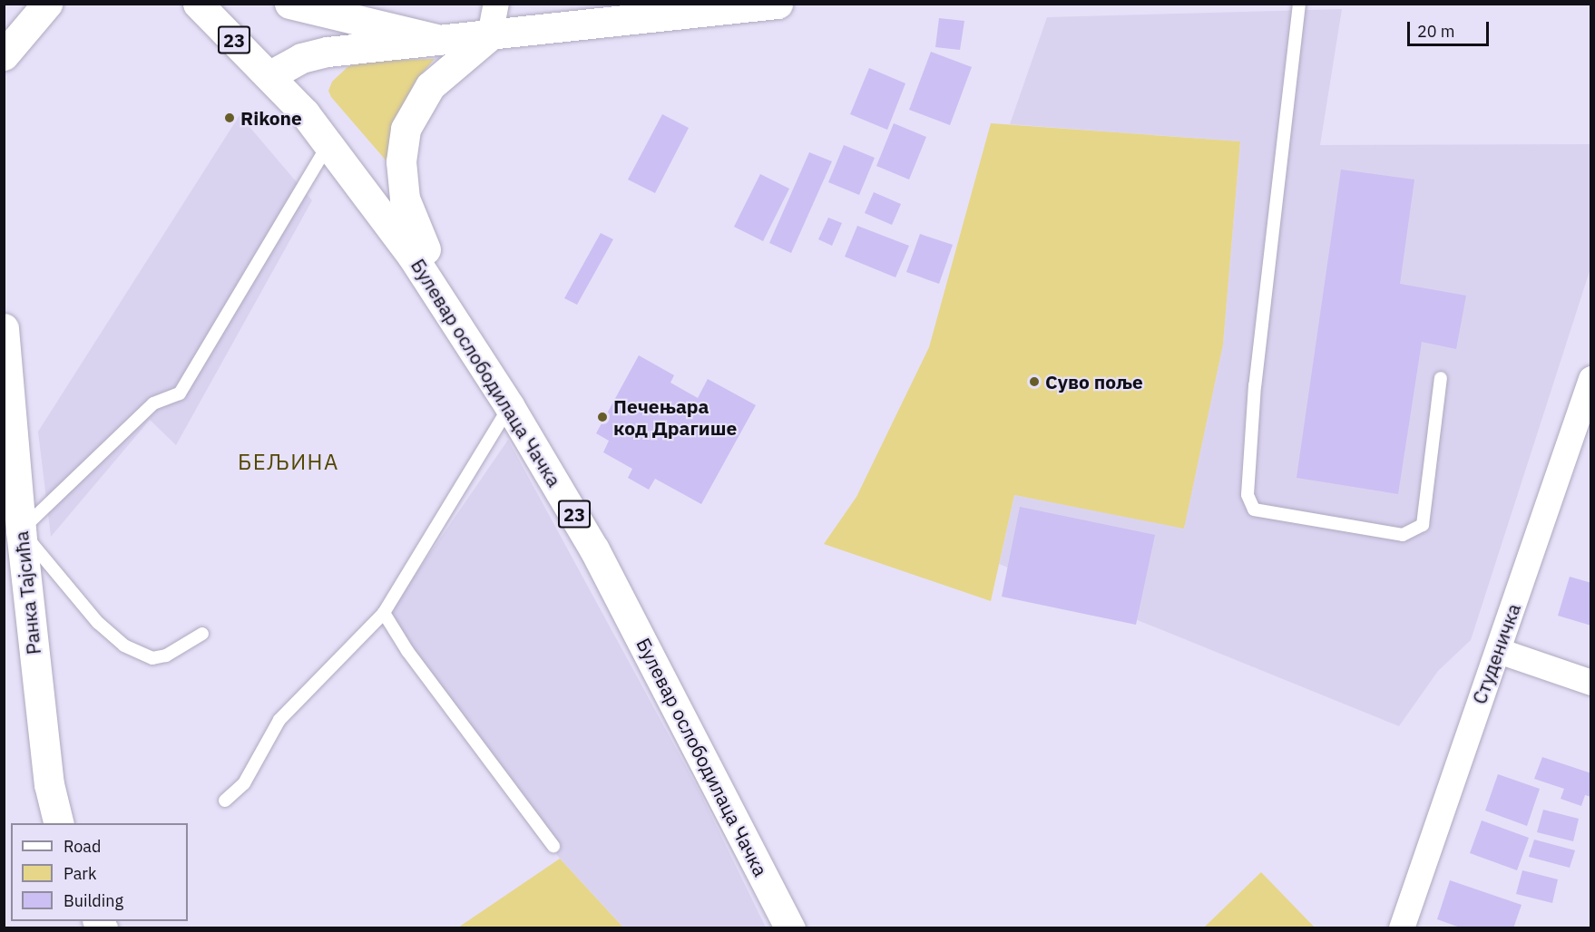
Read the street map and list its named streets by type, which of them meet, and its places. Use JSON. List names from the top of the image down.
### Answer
{
  "streets": {
    "main road": ["23", "Булевар ослободилаца Чачка", "Ранка Тајсића"],
    "street": ["Студеничка"]
  },
  "districts": ["БЕЉИНА"],
  "places": ["Rikone", "Суво поље", "Печењара код Драгише"],
  "legend": ["Road", "Park", "Building"],
  "scale_bar": "20 m"
}
